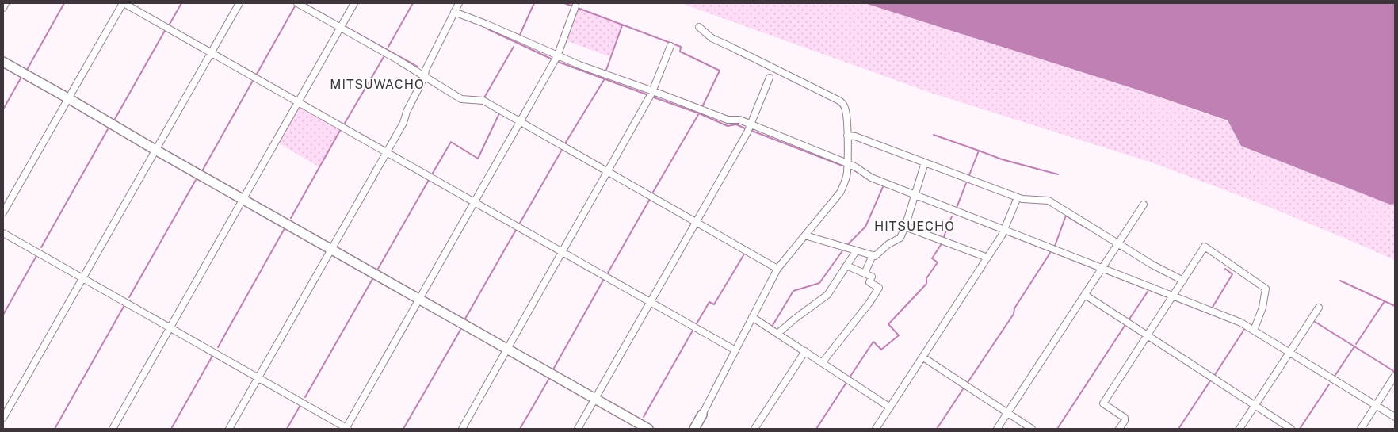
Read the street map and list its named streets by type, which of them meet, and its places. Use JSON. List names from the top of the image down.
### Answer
{
  "districts": ["MITSUWACHO", "HITSUECHO"]
}
